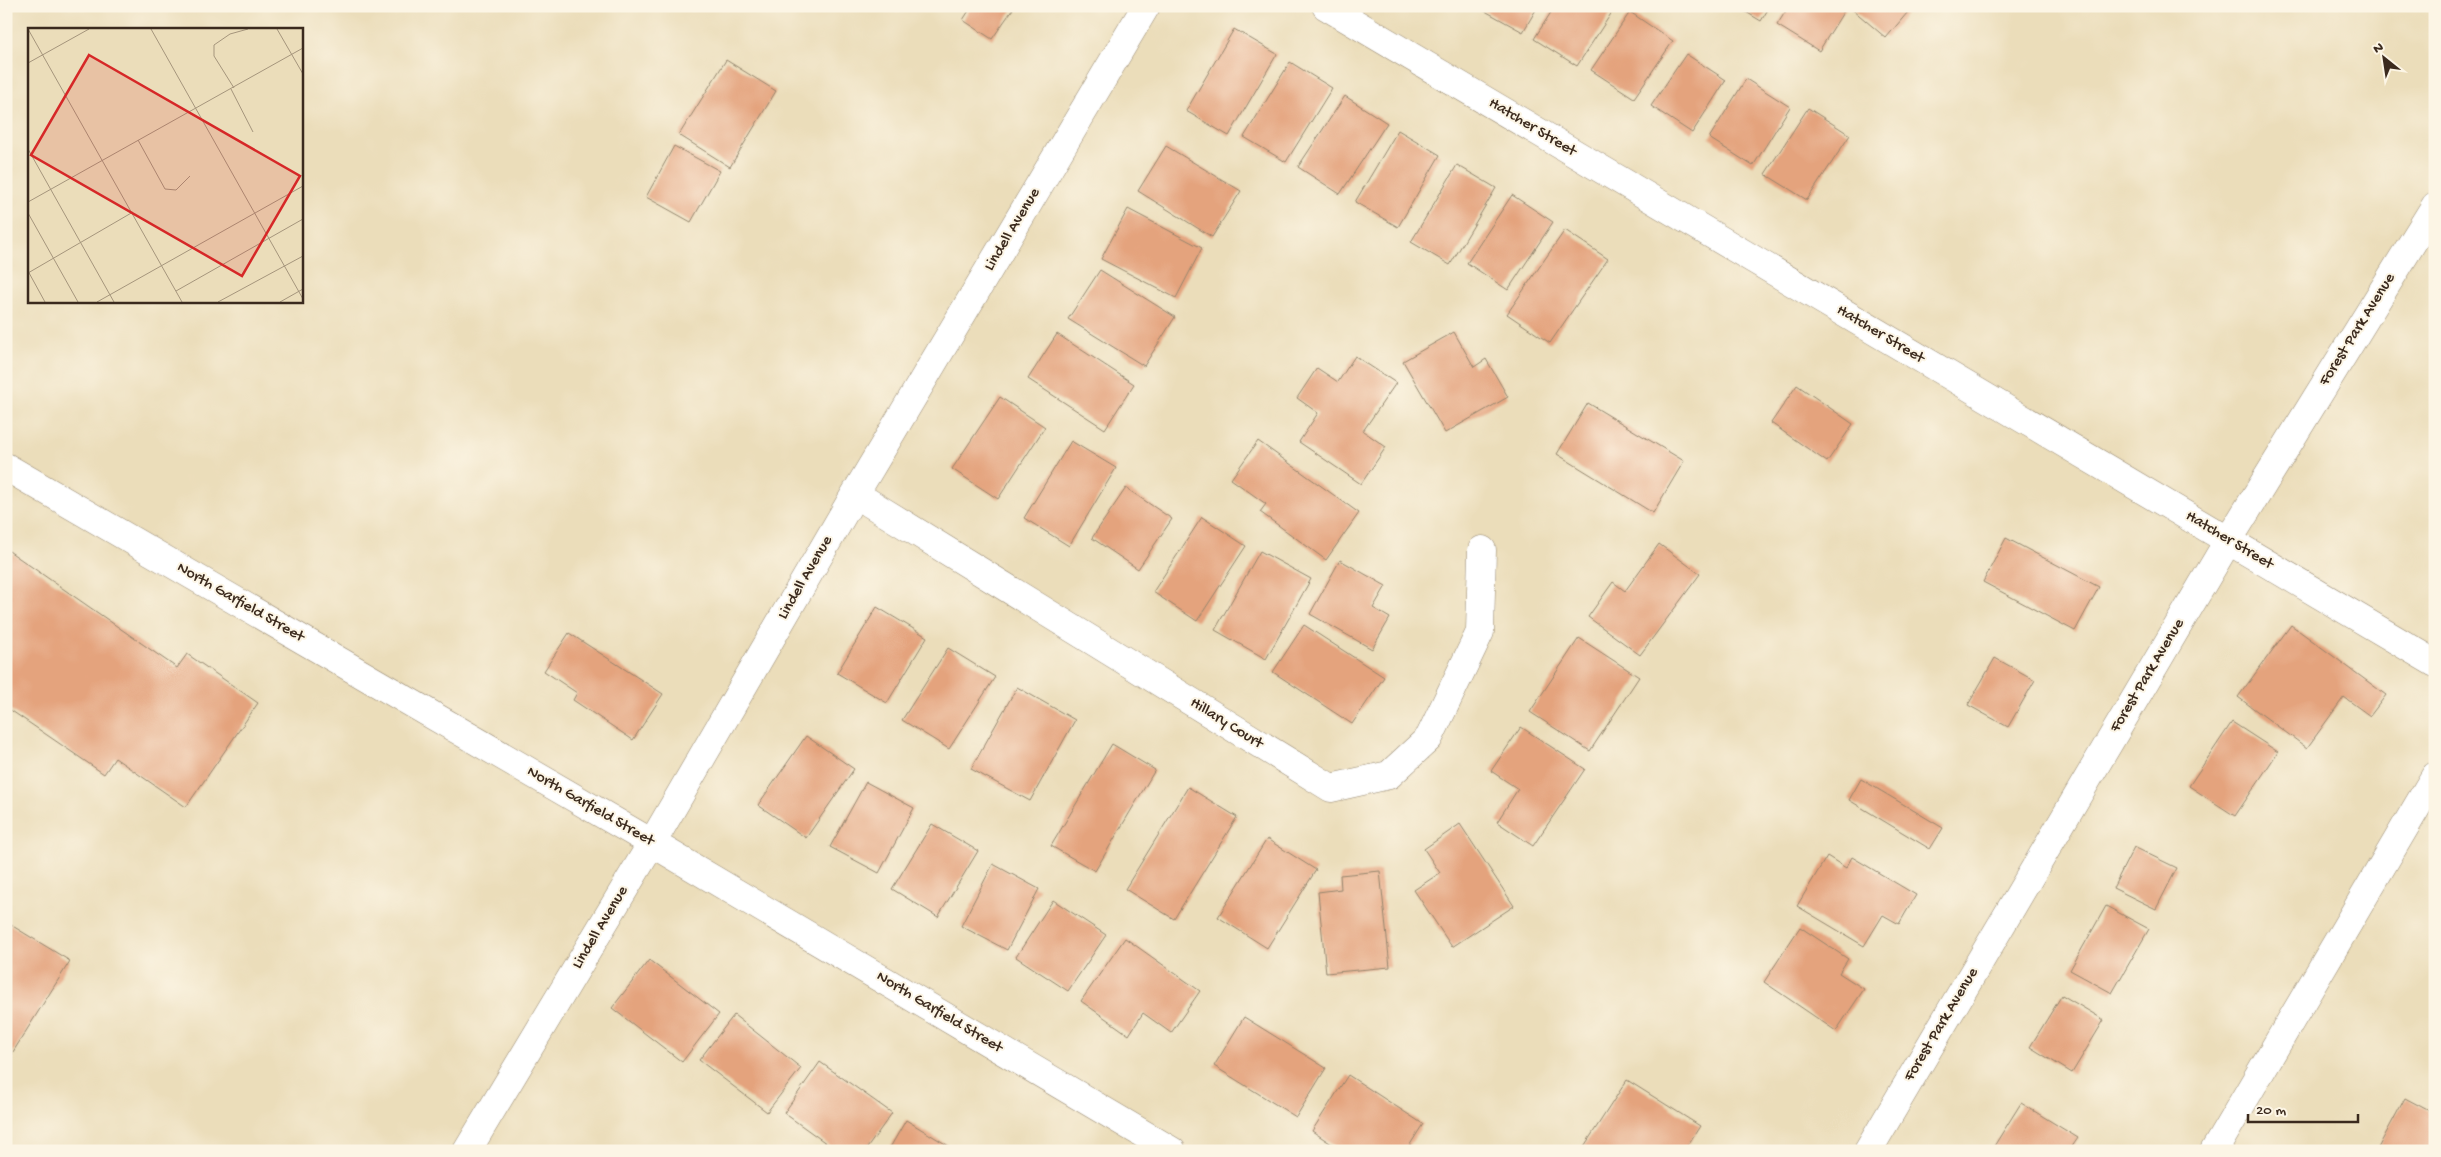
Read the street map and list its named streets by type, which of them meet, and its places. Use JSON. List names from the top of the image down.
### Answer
{
  "streets": {
    "street": [
      "Hatcher Street",
      "Lindell Avenue",
      "Forest Park Avenue",
      "North Garfield Street",
      "Hillary Court"
    ]
  },
  "crossings": [
    ["Hatcher Street", "Forest Park Avenue"],
    ["Lindell Avenue", "North Garfield Street"],
    ["Lindell Avenue", "Hillary Court"]
  ],
  "scale_bar": "20 m",
  "north": "top left"
}
